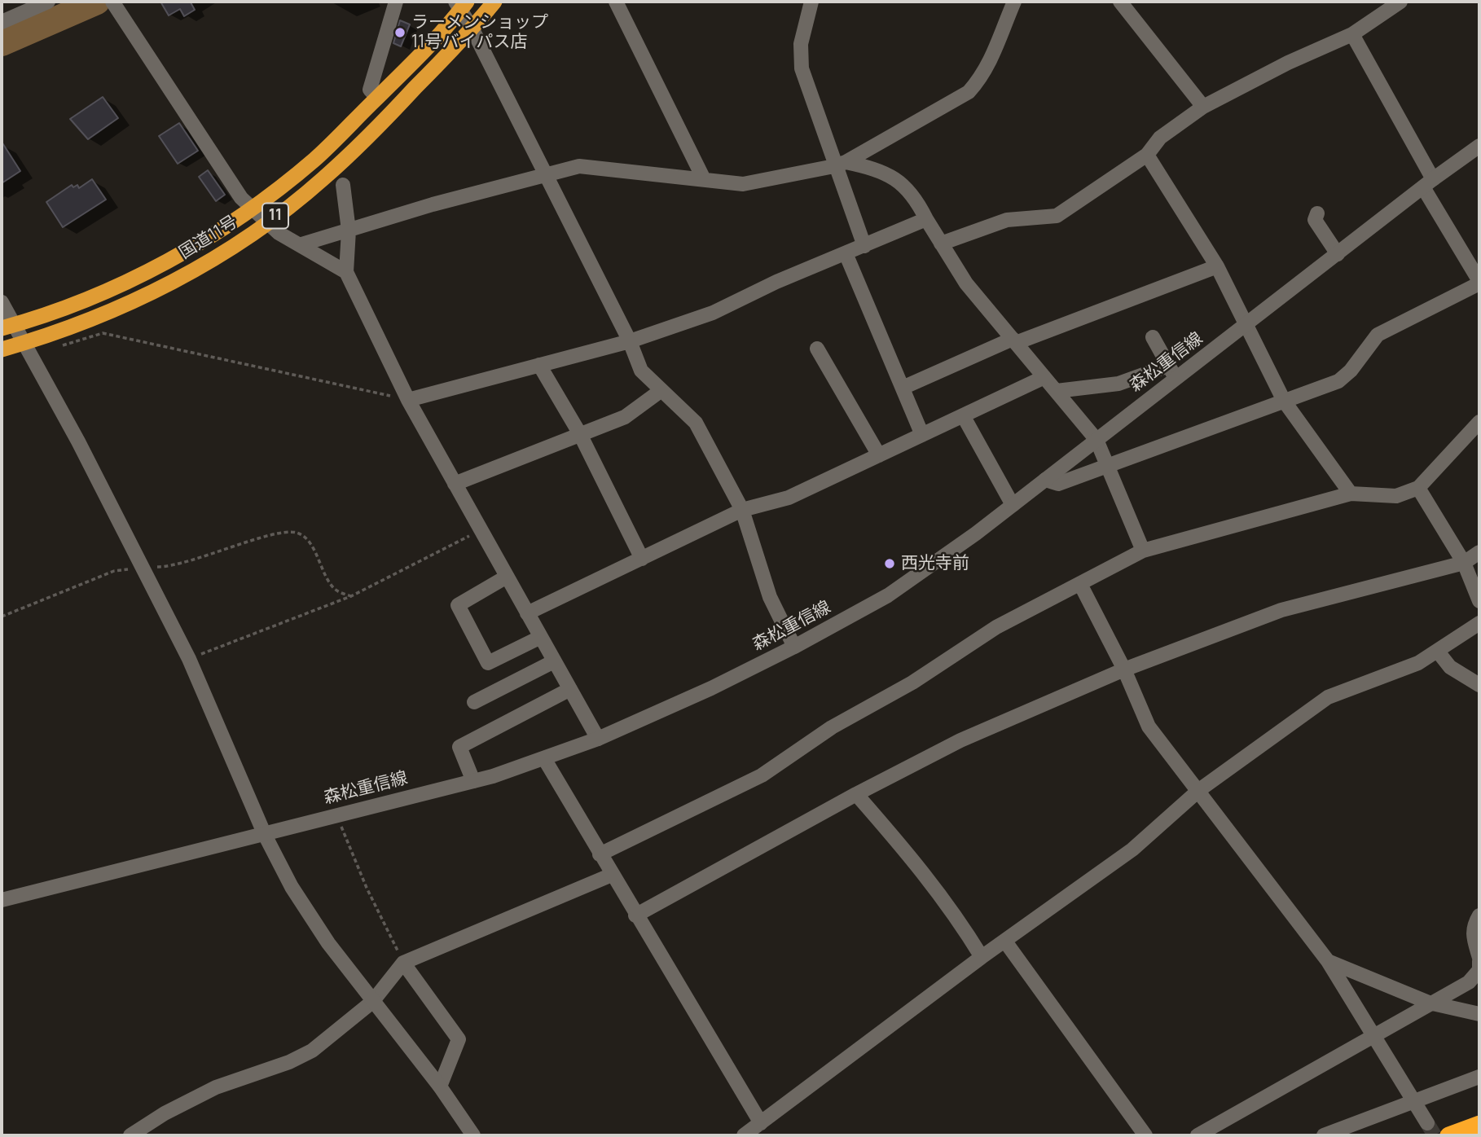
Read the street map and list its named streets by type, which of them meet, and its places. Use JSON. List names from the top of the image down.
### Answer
{
  "streets": {
    "highway": ["11", "国道11号"],
    "street": ["森松重信線"]
  },
  "places": ["ラーメンショップ 11号バイパス店", "西光寺前"]
}
